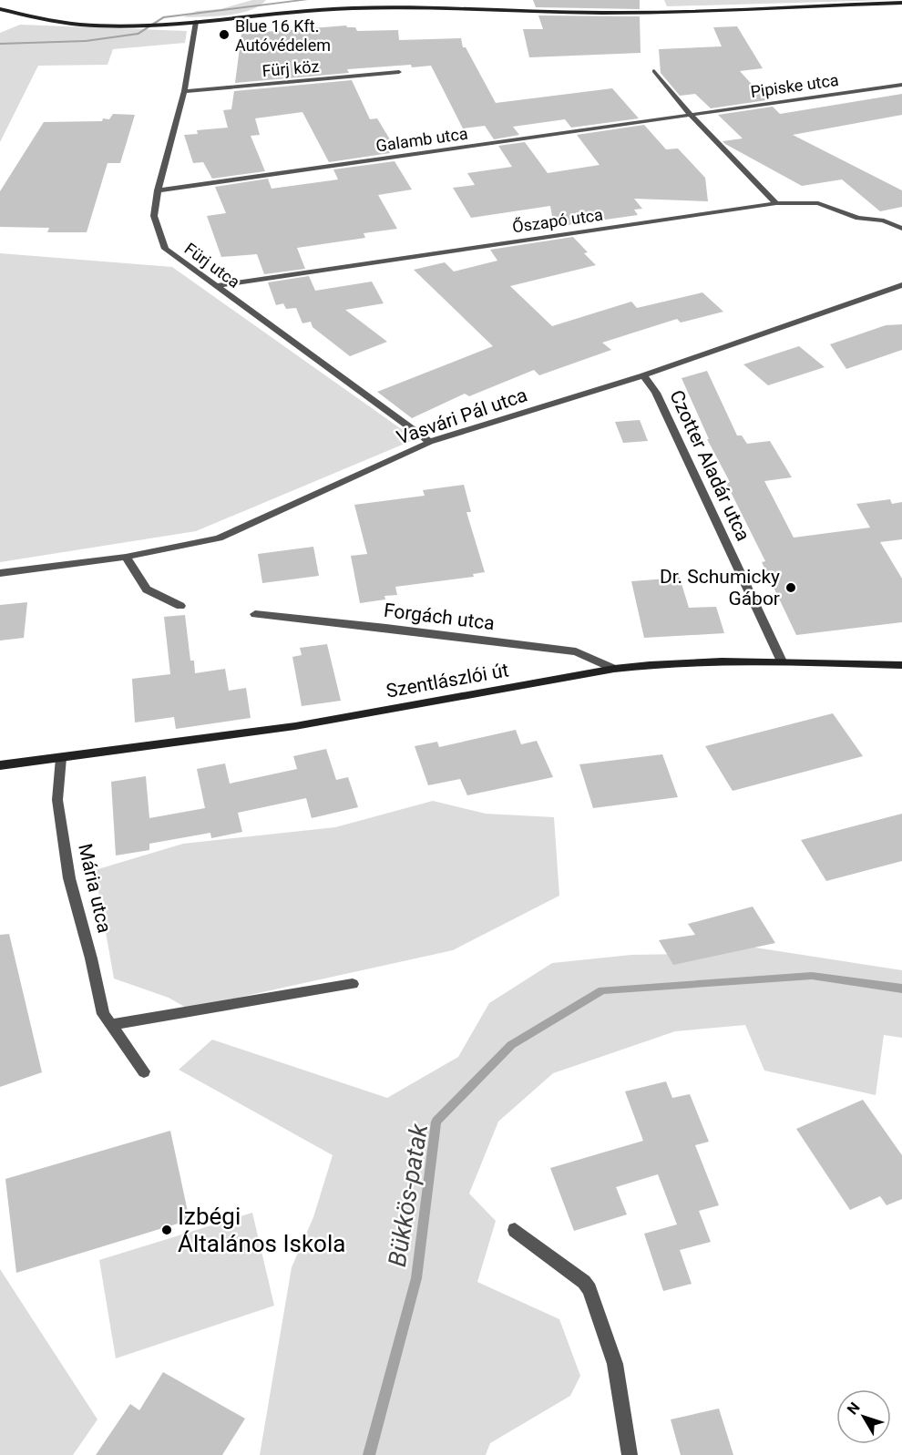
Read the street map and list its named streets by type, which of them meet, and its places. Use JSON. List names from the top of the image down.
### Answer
{
  "streets": {
    "street": [
      "Fürj köz",
      "Pipiske utca",
      "Galamb utca",
      "Őszapó utca",
      "Fürj utca",
      "Vasvári Pál utca",
      "Czotter Aladár utca",
      "Forgách utca",
      "Szentlászlói út",
      "Mária utca"
    ]
  },
  "crossings": [
    ["Fürj köz", "Fürj utca"],
    ["Pipiske utca", "Galamb utca"],
    ["Galamb utca", "Fürj utca"],
    ["Őszapó utca", "Fürj utca"],
    ["Fürj utca", "Vasvári Pál utca"],
    ["Vasvári Pál utca", "Czotter Aladár utca"],
    ["Czotter Aladár utca", "Szentlászlói út"],
    ["Forgách utca", "Szentlászlói út"],
    ["Szentlászlói út", "Mária utca"]
  ],
  "water": ["Bükkös-patak"],
  "places": ["Blue 16 Kft. Autóvédelem", "Dr. Schumicky Gábor", "Izbégi Általános Iskola"],
  "north": "top left"
}
